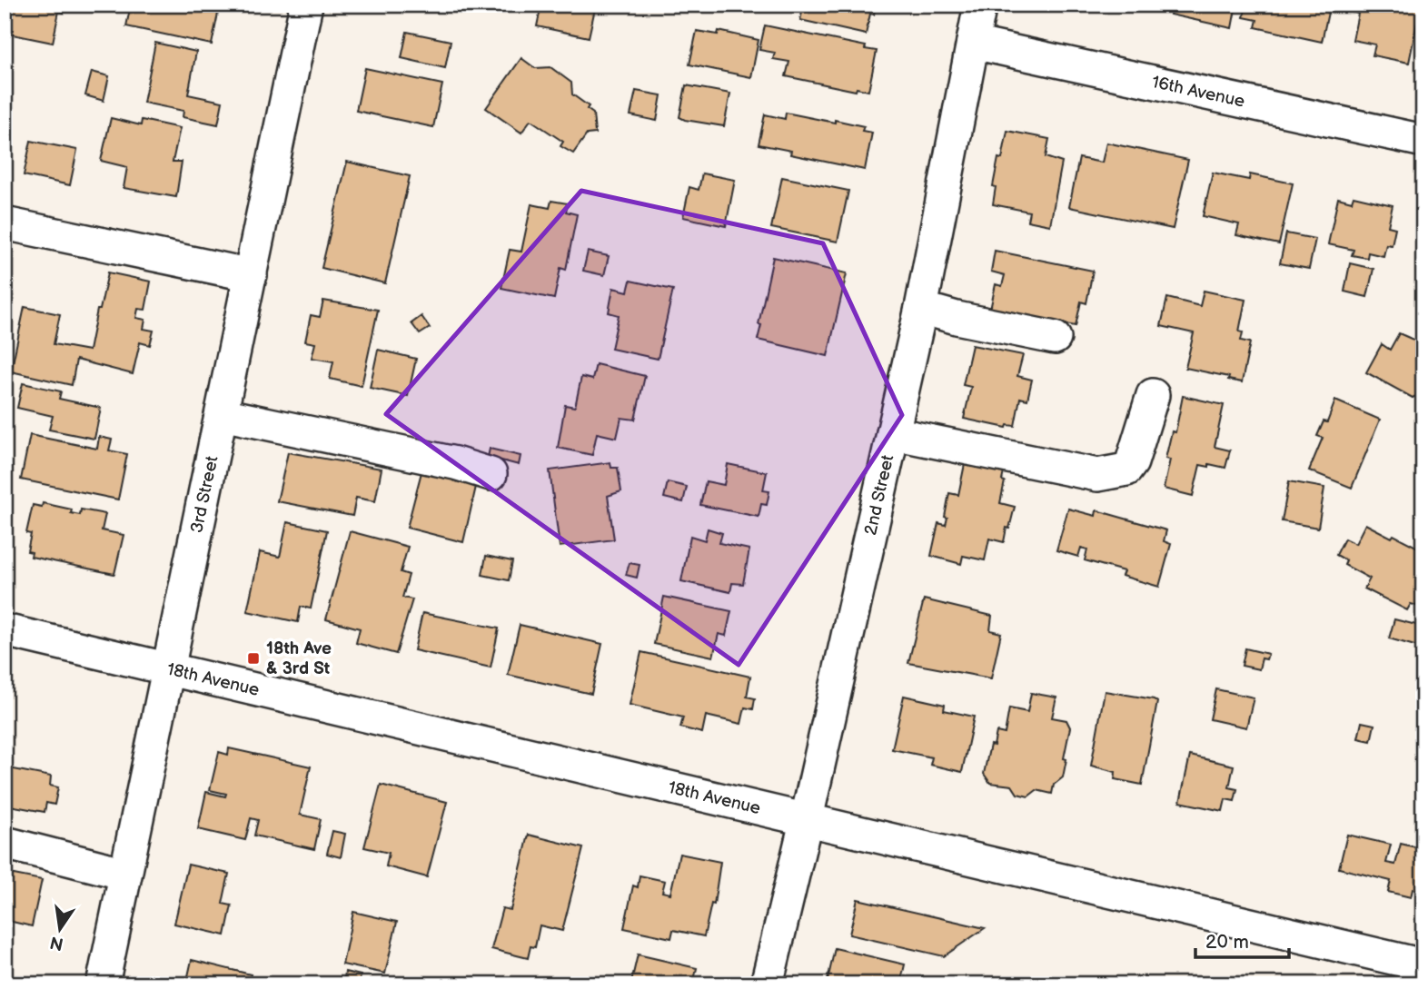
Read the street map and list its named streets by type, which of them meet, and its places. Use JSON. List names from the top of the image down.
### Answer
{
  "streets": {
    "street": [
      "16th Avenue",
      "3rd Street",
      "2nd Street",
      "18th Avenue"
    ]
  },
  "crossings": [
    ["16th Avenue", "2nd Street"],
    ["3rd Street", "18th Avenue"],
    ["2nd Street", "18th Avenue"]
  ],
  "places": {
    "transit": ["18th Ave & 3rd St"]
  },
  "scale_bar": "20 m",
  "north": "bottom"
}
